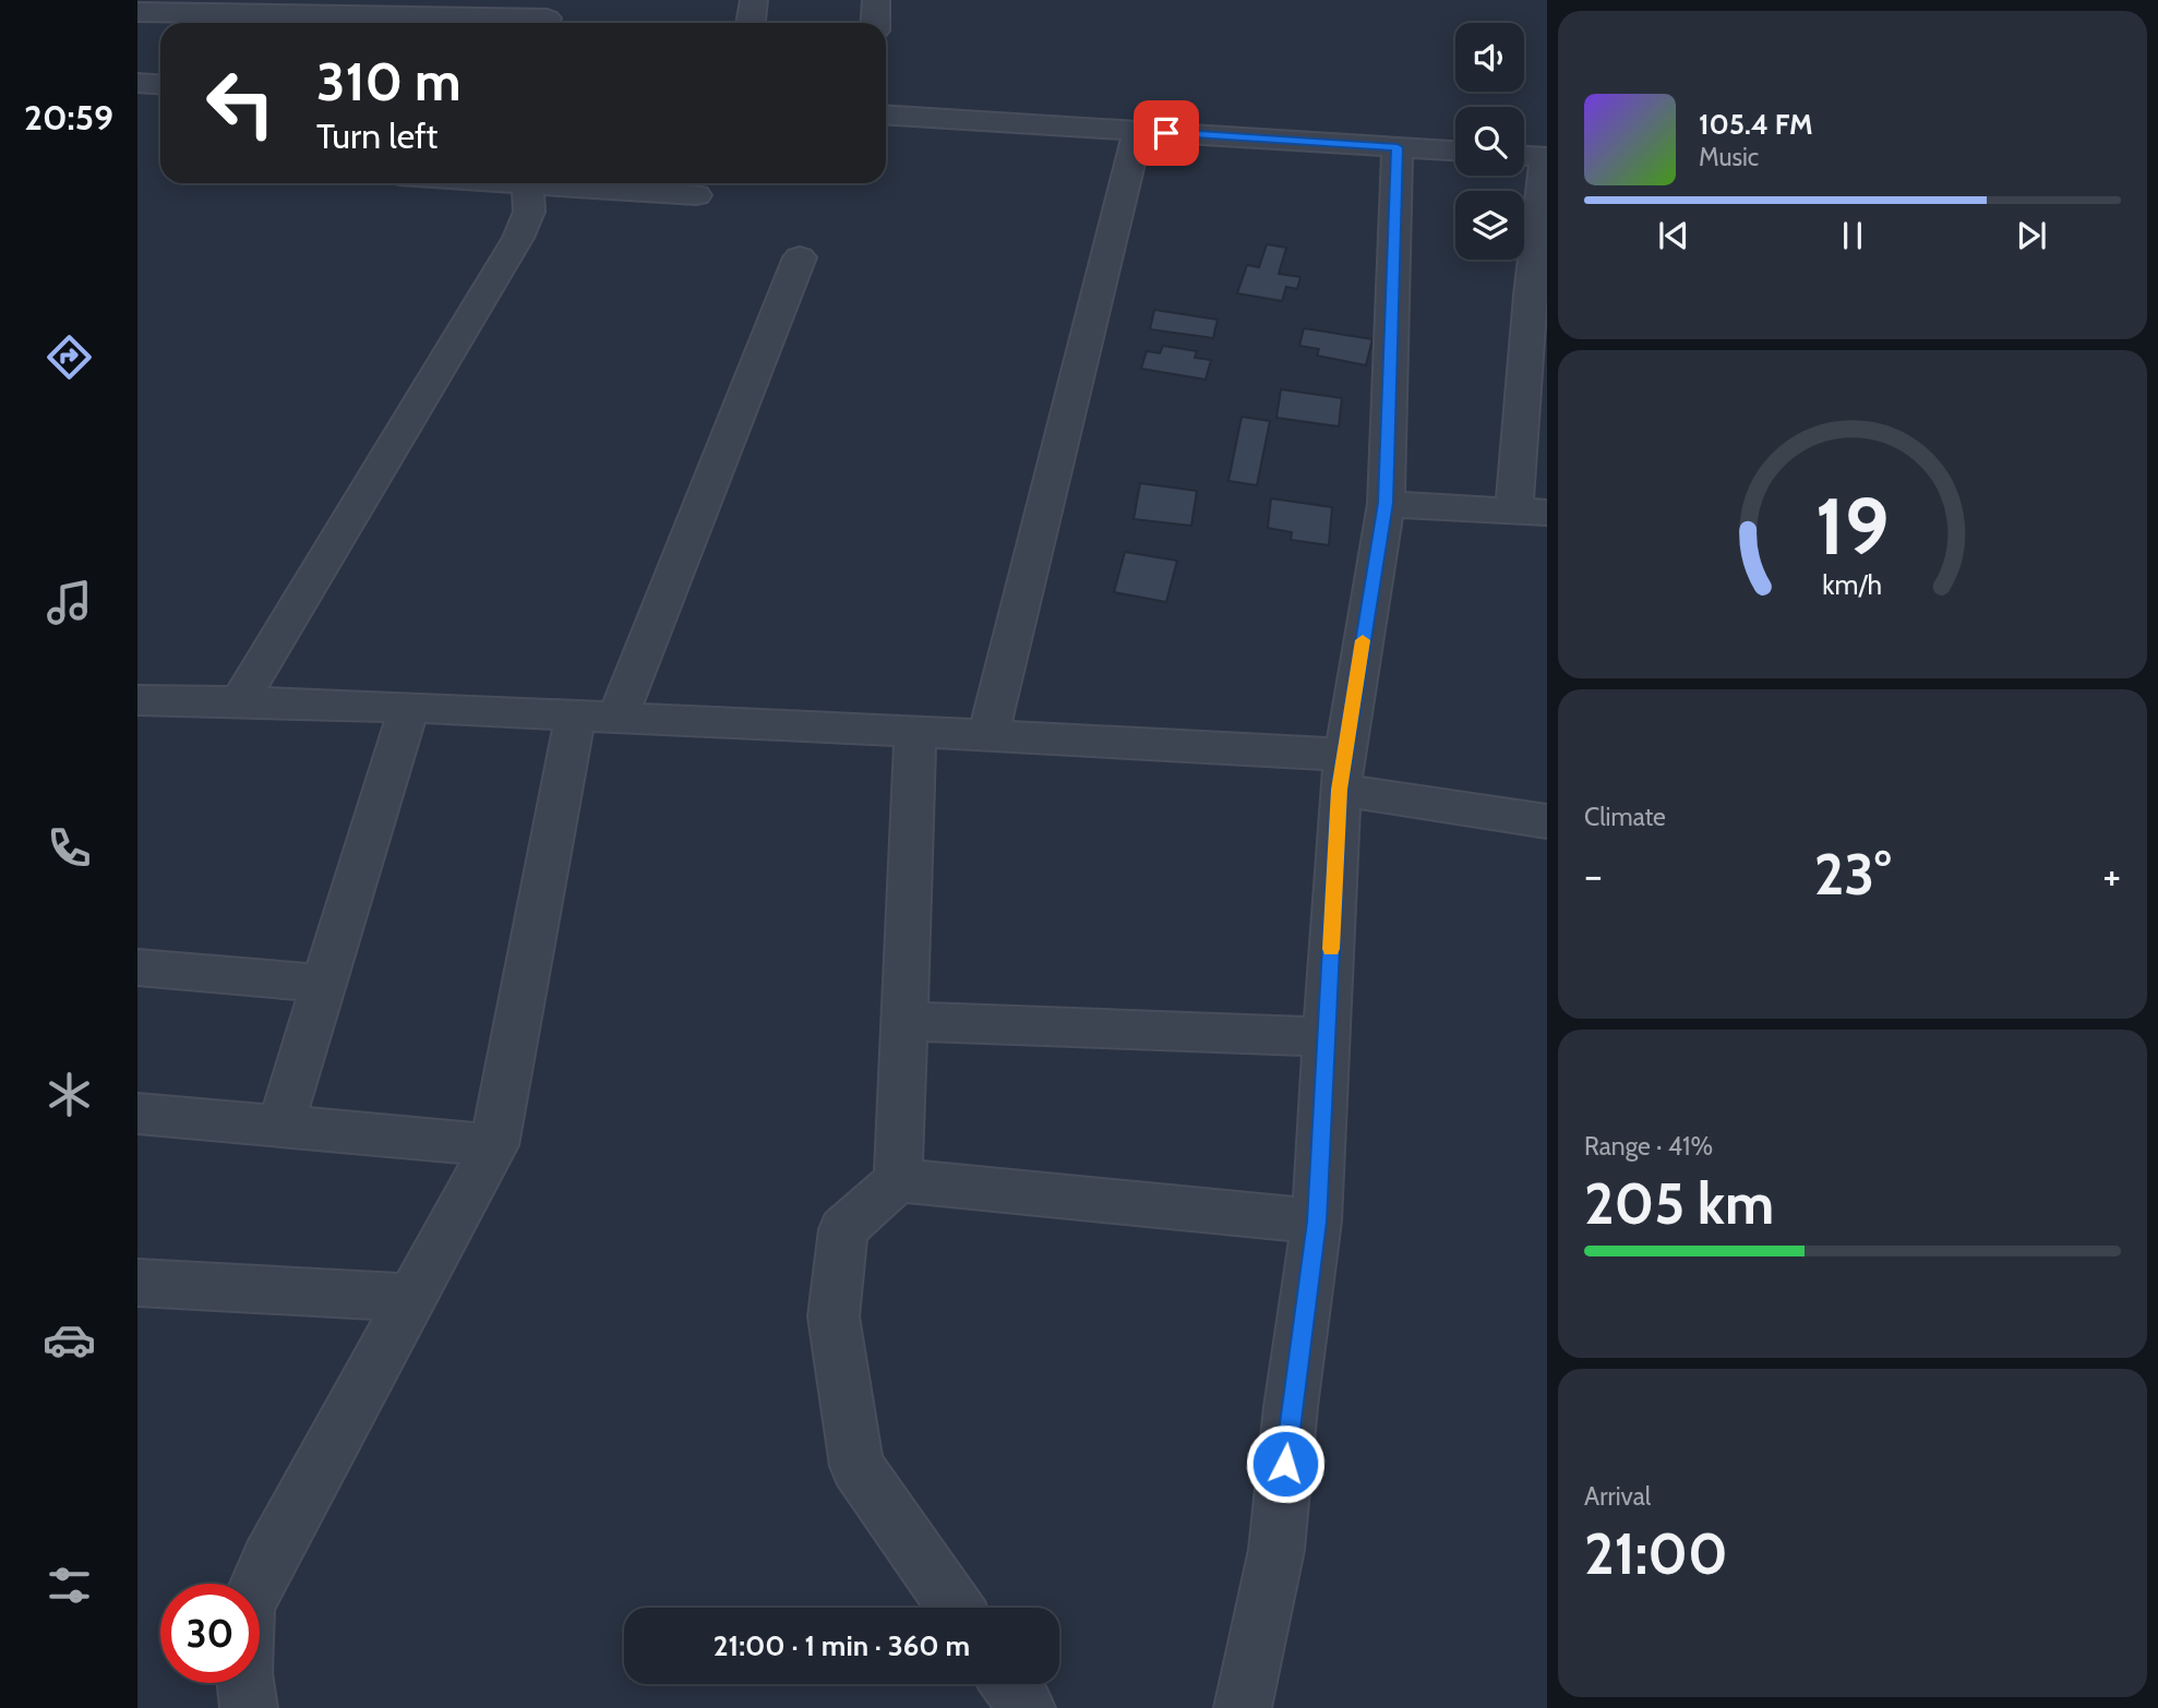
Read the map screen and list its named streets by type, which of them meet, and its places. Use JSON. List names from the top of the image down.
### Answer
{
  "page": {
    "tabs": "20:59",
    "turn": ["310 m", "Turn left"],
    "song": ["105.4 FM", "Music"],
    "tile": [
      "Climate",
      ["Range · 41%", "205 km"],
      ["Arrival", "21:00"]
    ],
    "heat": ["−", "23°", "+"],
    "limit": "30",
    "trip": "21:00 · 1 min · 360 m",
    "gauge": ["19", "km/h"]
  }
}
